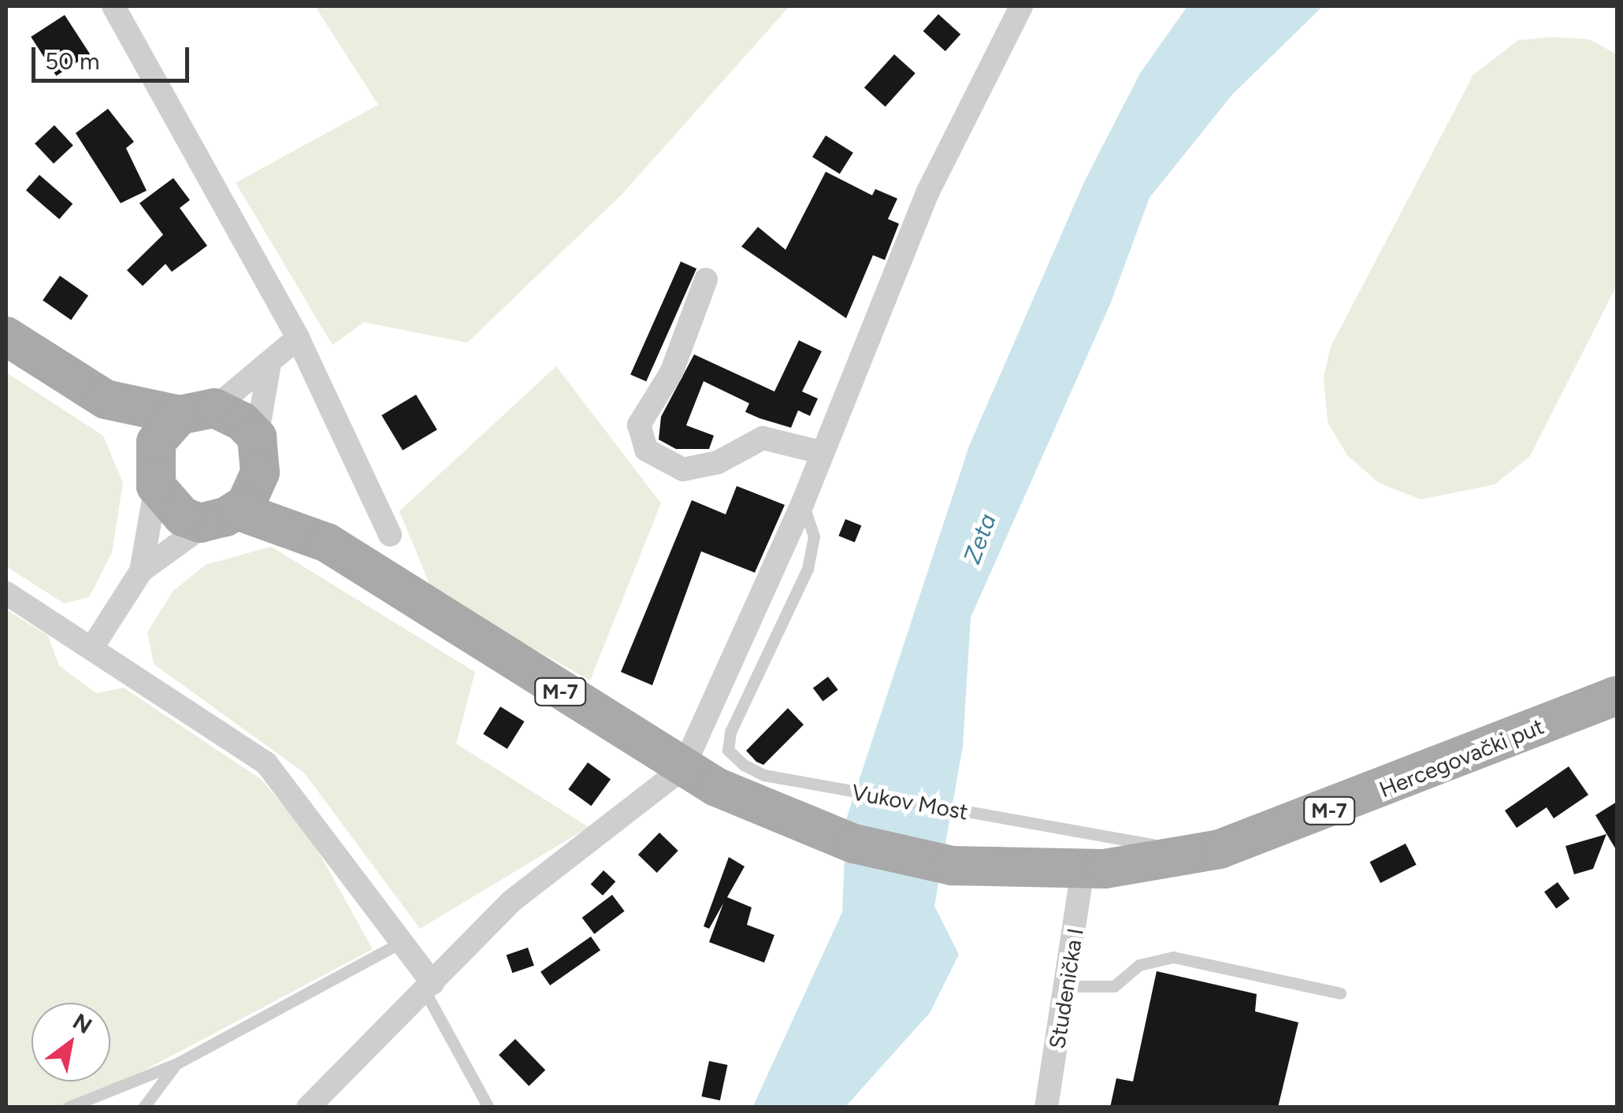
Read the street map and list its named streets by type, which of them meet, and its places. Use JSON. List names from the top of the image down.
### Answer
{
  "streets": {
    "main road": ["M-7", "Hercegovački put"],
    "street": ["Studenička I"],
    "lane": ["Vukov Most"]
  },
  "crossings": [
    ["M-7", "Hercegovački put"],
    ["Hercegovački put", "Vukov Most"],
    ["Hercegovački put", "Studenička I"]
  ],
  "water": ["Zeta"],
  "scale_bar": "50 m",
  "north": "top right"
}
